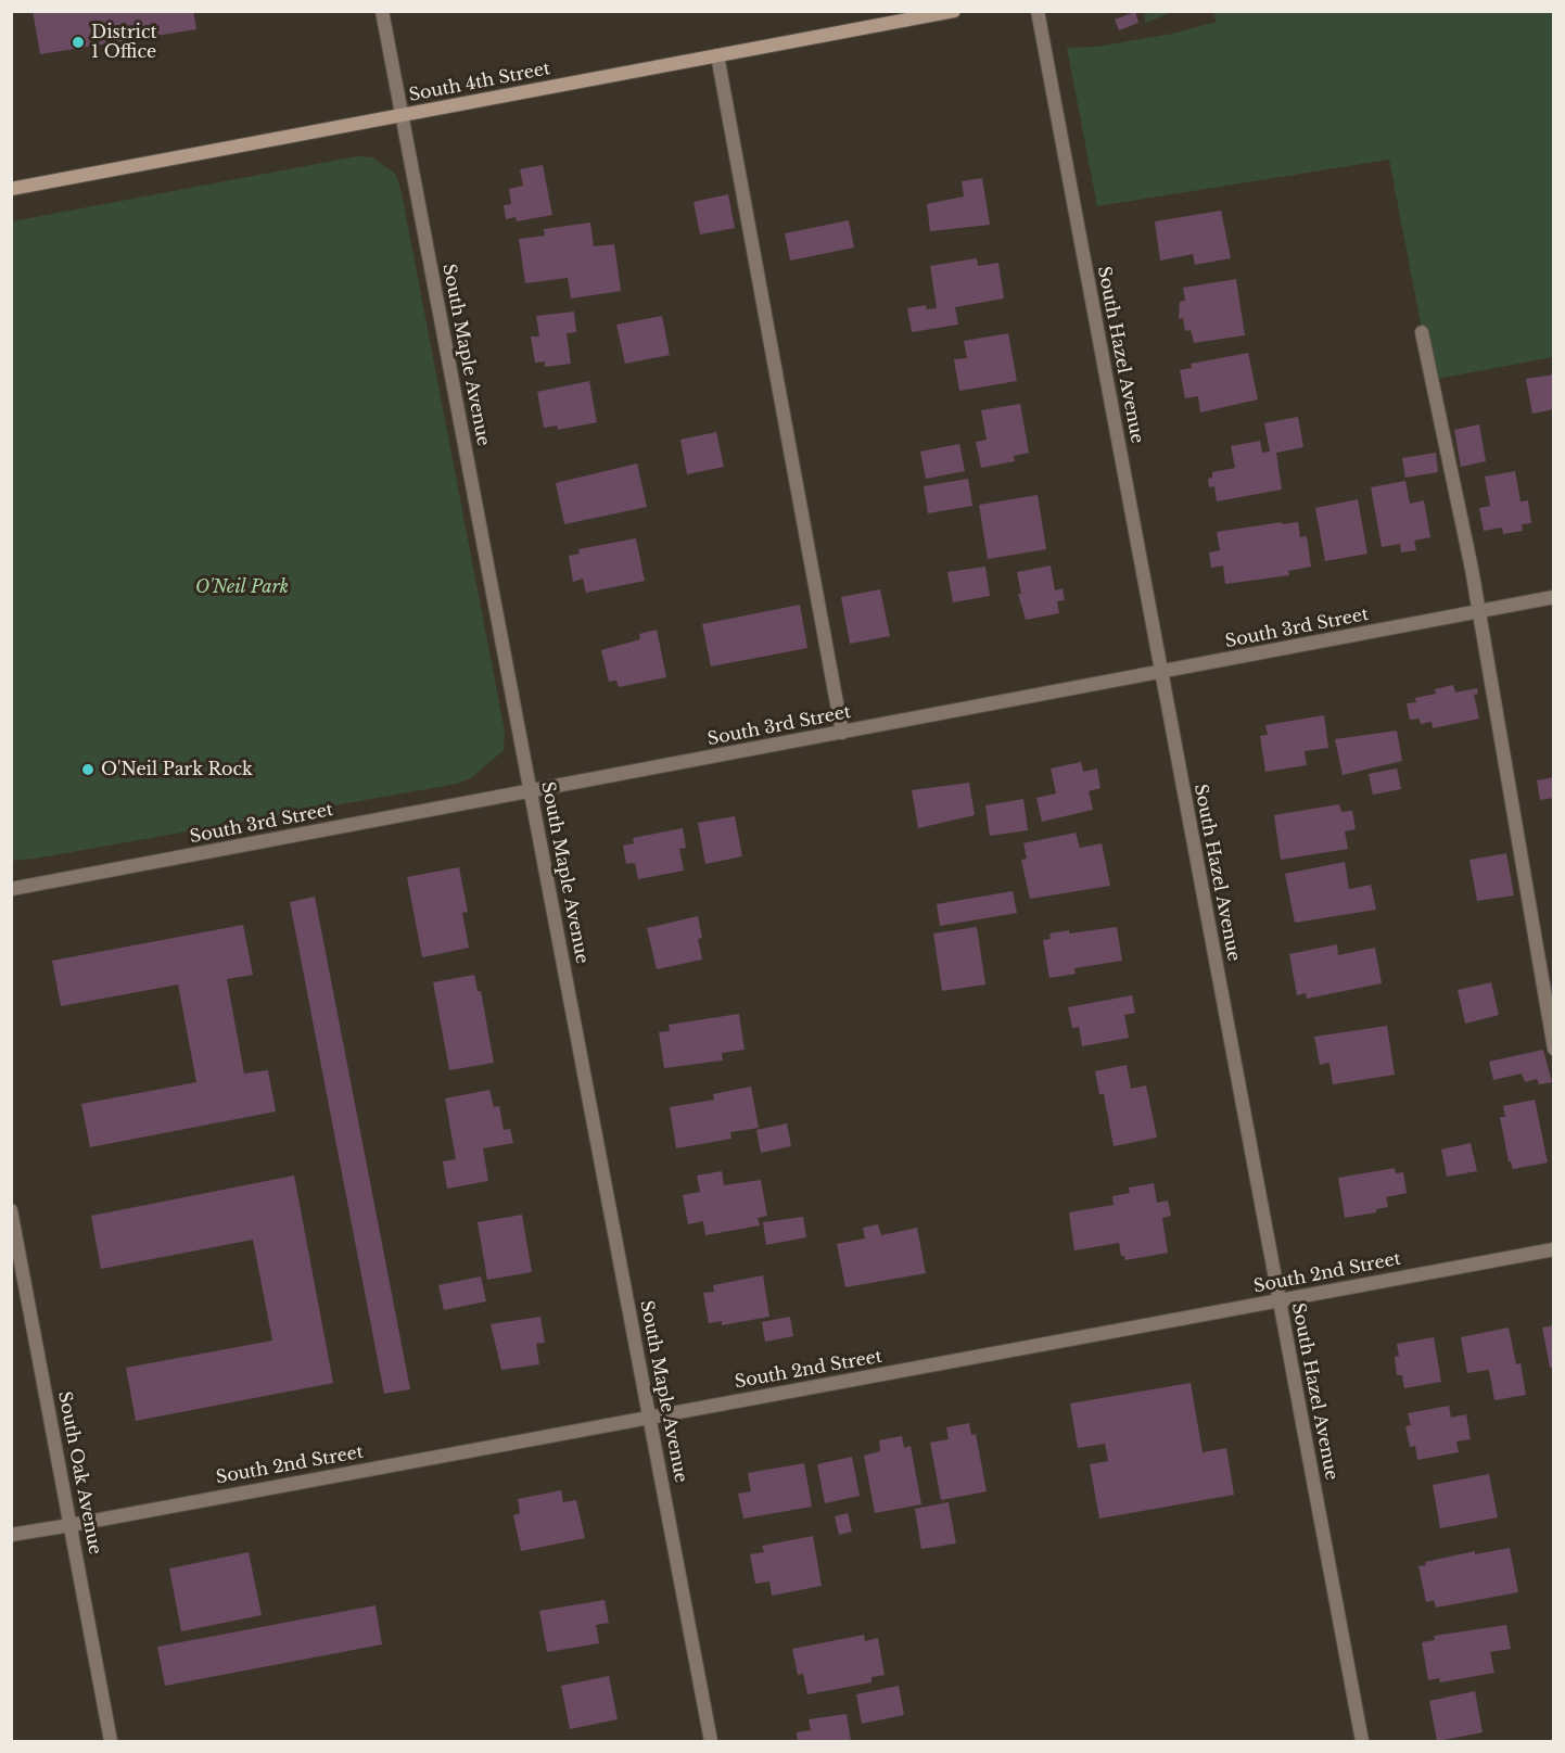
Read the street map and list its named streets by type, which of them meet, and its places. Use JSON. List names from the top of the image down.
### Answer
{
  "streets": {
    "main road": ["South 4th Street"],
    "street": [
      "South Maple Avenue",
      "South Hazel Avenue",
      "South 3rd Street",
      "South 2nd Street",
      "South Oak Avenue"
    ]
  },
  "crossings": [
    ["South 4th Street", "South Maple Avenue"],
    ["South Maple Avenue", "South 3rd Street"],
    ["South Maple Avenue", "South 2nd Street"],
    ["South Hazel Avenue", "South 3rd Street"],
    ["South Hazel Avenue", "South 2nd Street"],
    ["South 2nd Street", "South Oak Avenue"]
  ],
  "parks": ["O'Neil Park"],
  "places": ["District 1 Office", "O'Neil Park Rock"]
}
